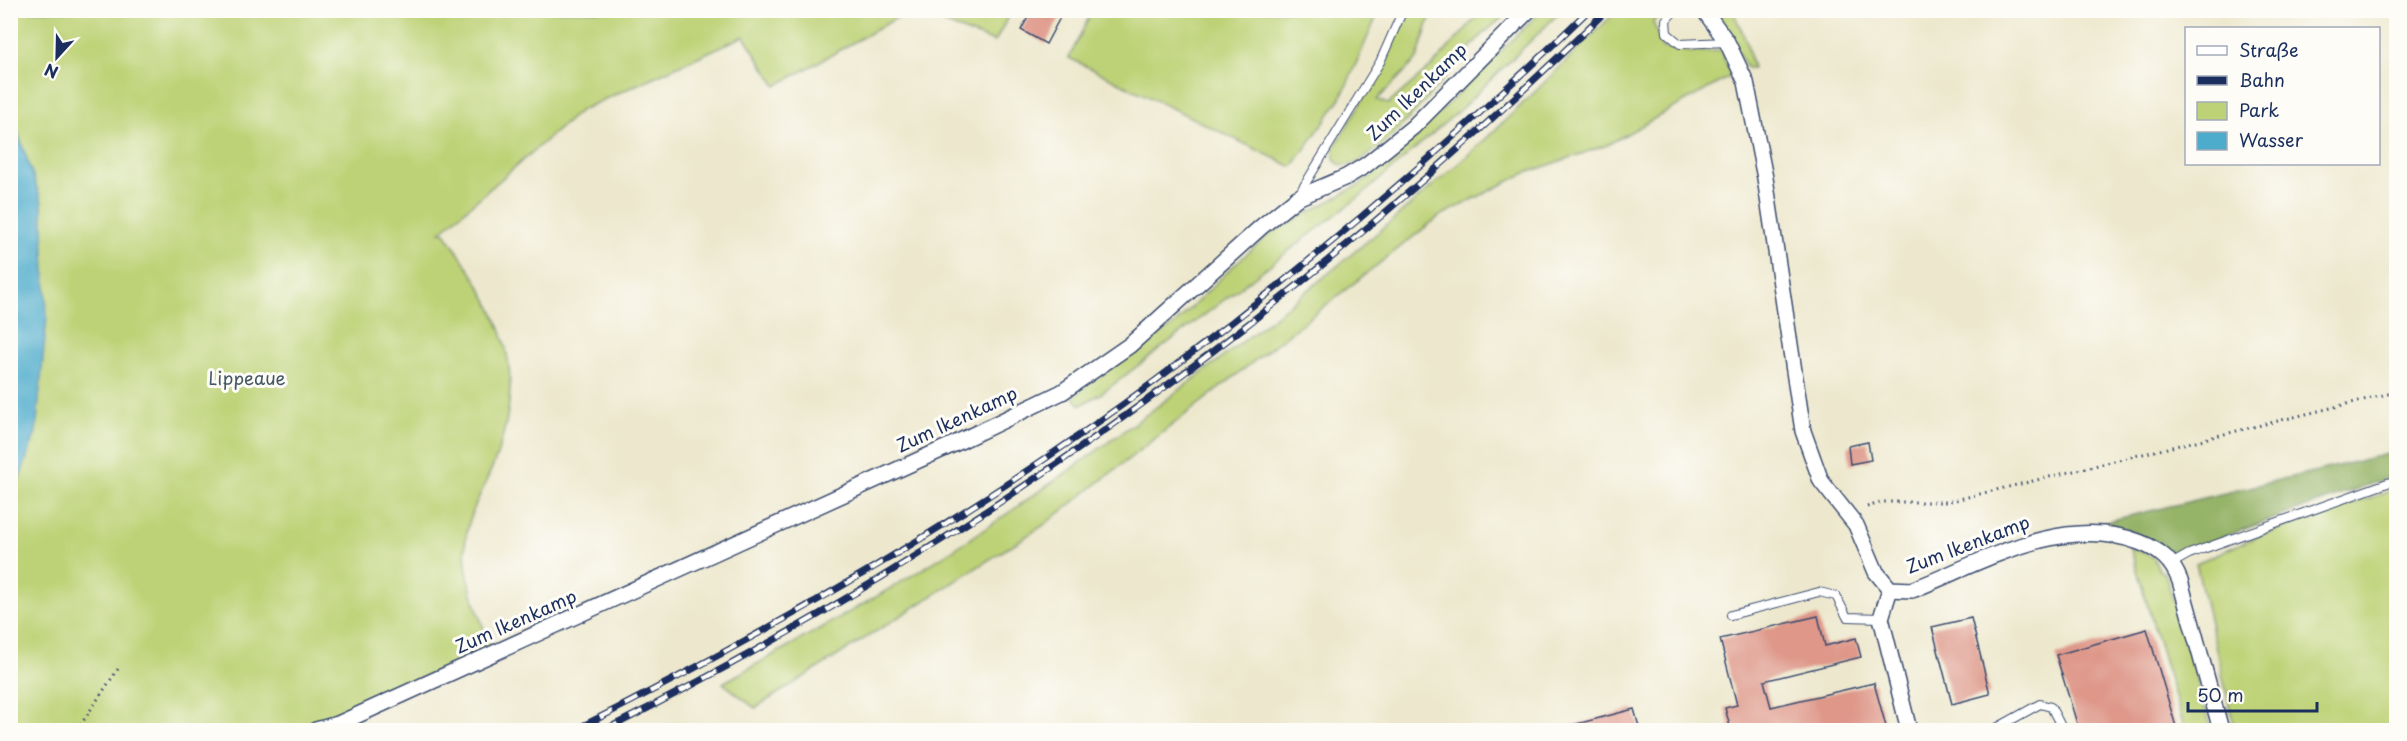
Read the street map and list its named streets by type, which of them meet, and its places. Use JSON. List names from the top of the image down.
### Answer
{
  "streets": {
    "street": ["Zum Ikenkamp"]
  },
  "parks": ["Lippeaue"],
  "legend": [
    "Straße",
    "Bahn",
    "Park",
    "Wasser"
  ],
  "scale_bar": "50 m",
  "north": "bottom"
}
